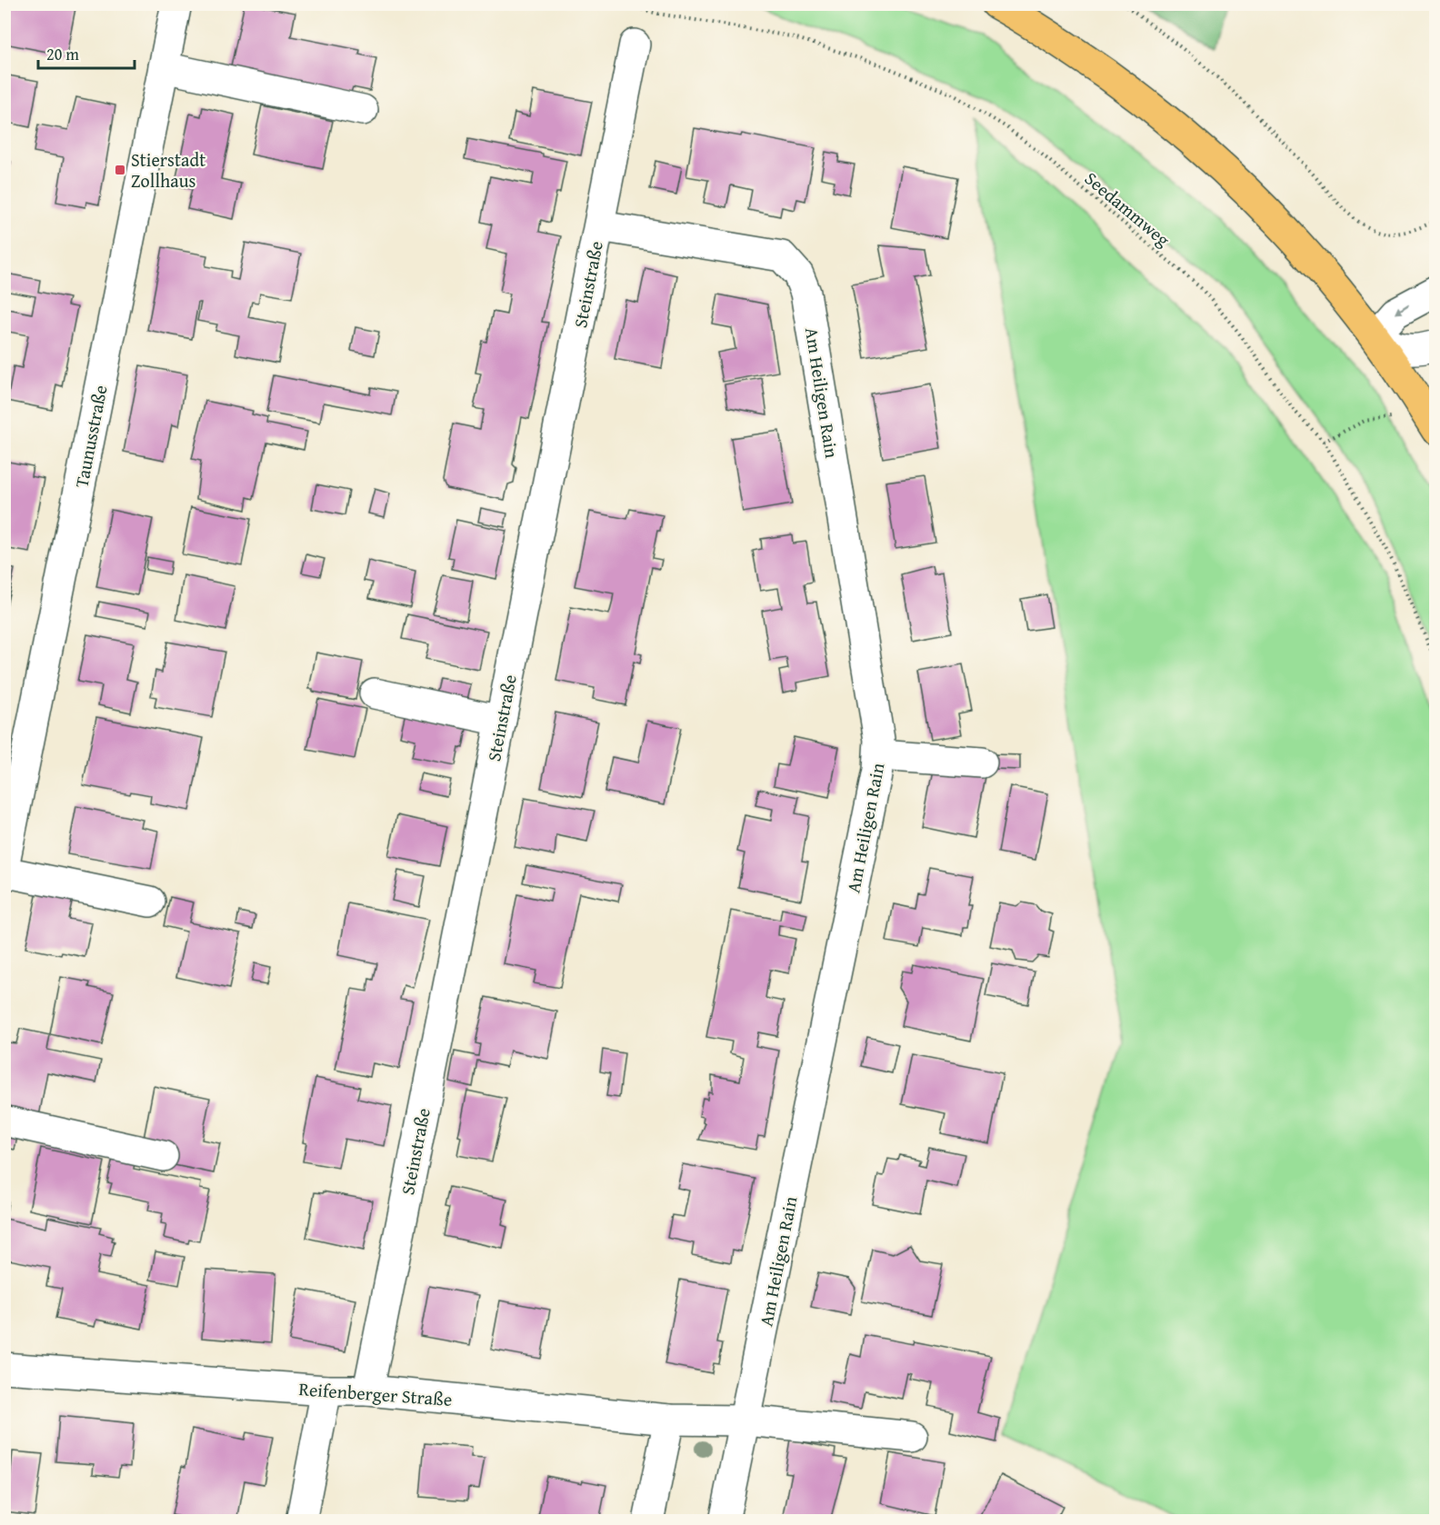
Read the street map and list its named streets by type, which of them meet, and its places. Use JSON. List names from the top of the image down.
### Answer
{
  "streets": {
    "street": [
      "Steinstraße",
      "Am Heiligen Rain",
      "Taunusstraße",
      "Reifenberger Straße"
    ],
    "path": ["Seedammweg"]
  },
  "crossings": [
    ["Steinstraße", "Am Heiligen Rain"],
    ["Steinstraße", "Reifenberger Straße"],
    ["Am Heiligen Rain", "Reifenberger Straße"]
  ],
  "places": {
    "transit": ["Stierstadt Zollhaus"]
  },
  "scale_bar": "20 m"
}
